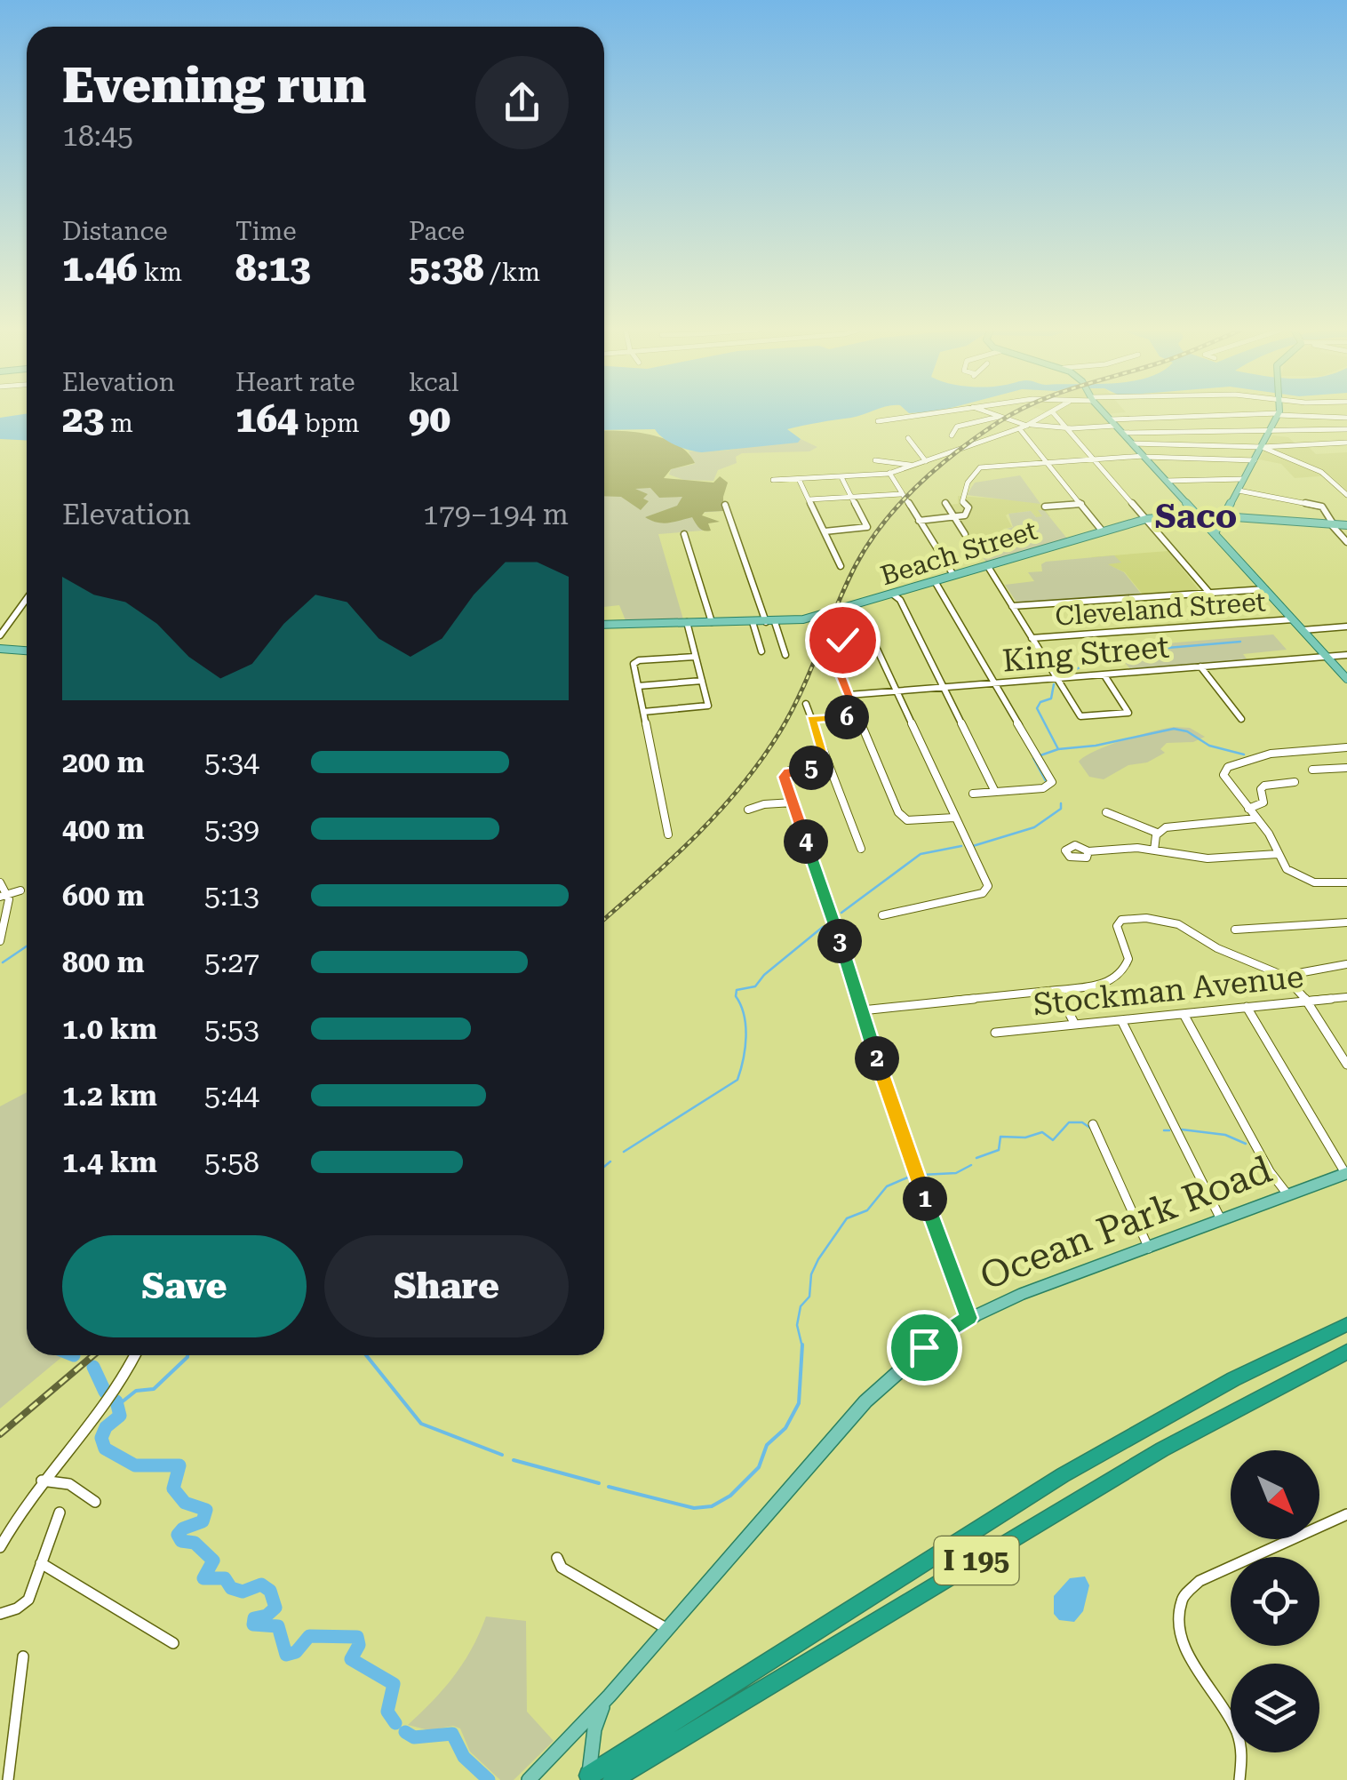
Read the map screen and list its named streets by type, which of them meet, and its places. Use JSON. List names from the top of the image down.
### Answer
{
  "streets": {
    "highway": ["I 195"],
    "main road": ["Beach Street", "Ocean Park Road"],
    "street": ["Cleveland Street", "King Street", "Stockman Avenue"]
  },
  "crossings": [
    ["Ocean Park Road", "I 195"]
  ],
  "districts": ["Saco"],
  "north": "bottom right",
  "page": {
    "heading": ["Evening run", "18:45"],
    "stats": [
      ["Distance", "1.46 km"],
      ["Time", "8:13"],
      ["Pace", "5:38 /km"],
      ["Elevation", "23 m"],
      ["Heart rate", "164 bpm"],
      ["kcal", "90"]
    ],
    "chart": ["Elevation", "179–194 m"],
    "pins": [
      "6",
      "5",
      "4",
      "3",
      "2",
      "1"
    ],
    "list": [
      {
        "name": "200 m",
        "note": "5:34"
      },
      {
        "name": "400 m",
        "note": "5:39"
      },
      {
        "name": "600 m",
        "note": "5:13"
      },
      {
        "name": "800 m",
        "note": "5:27"
      },
      {
        "name": "1.0 km",
        "note": "5:53"
      },
      {
        "name": "1.2 km",
        "note": "5:44"
      },
      {
        "name": "1.4 km",
        "note": "5:58"
      }
    ],
    "buttons": ["Save", "Share"]
  }
}
